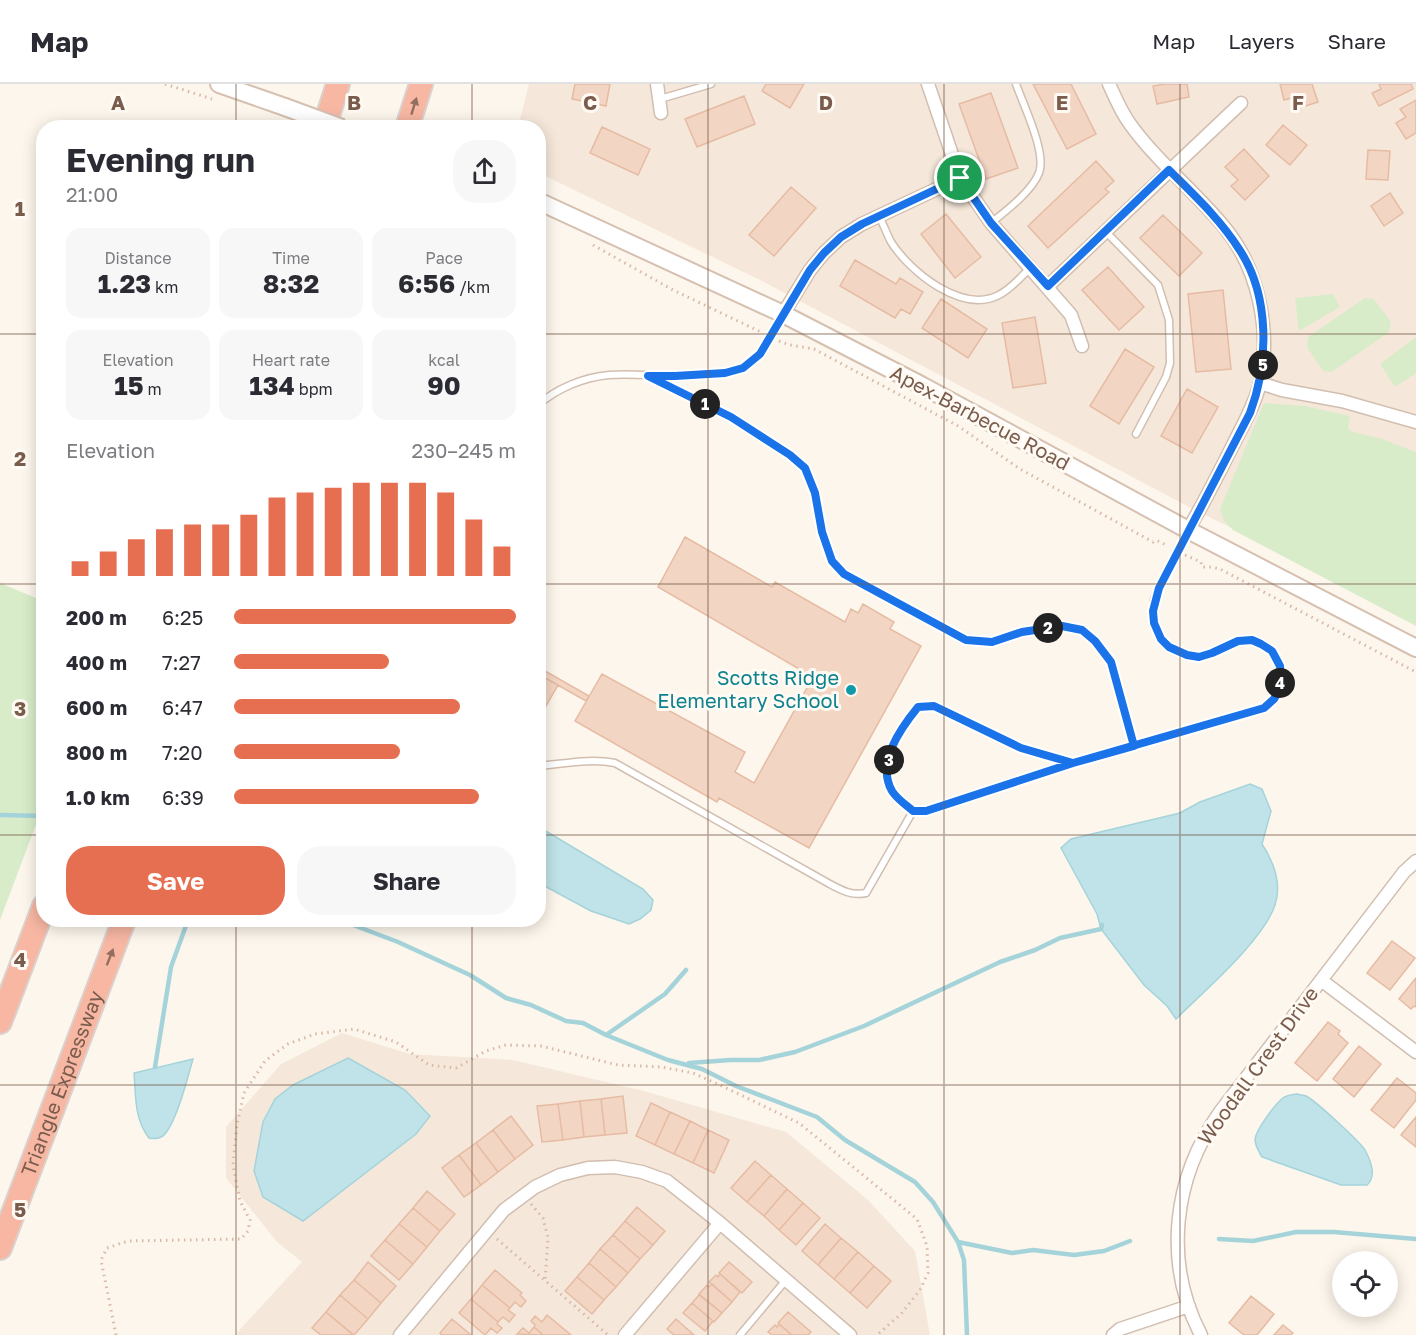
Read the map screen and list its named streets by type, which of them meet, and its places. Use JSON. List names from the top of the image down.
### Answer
{
  "streets": {
    "highway": ["Triangle Expressway"],
    "street": ["Apex-Barbecue Road", "Woodall Crest Drive"]
  },
  "one_way": ["Triangle Expressway"],
  "places": ["Scotts Ridge Elementary School"],
  "page": {
    "header": "Map",
    "nav": ["Map", "Layers", "Share"],
    "heading": ["Evening run", "21:00"],
    "stats": [
      ["Distance", "1.23 km"],
      ["Time", "8:32"],
      ["Pace", "6:56 /km"],
      ["Elevation", "15 m"],
      ["Heart rate", "134 bpm"],
      ["kcal", "90"]
    ],
    "pins": [
      "5",
      "1",
      "2",
      "4",
      "3"
    ],
    "chart": ["Elevation", "230–245 m"],
    "list": [
      {
        "name": "200 m",
        "note": "6:25"
      },
      {
        "name": "400 m",
        "note": "7:27"
      },
      {
        "name": "600 m",
        "note": "6:47"
      },
      {
        "name": "800 m",
        "note": "7:20"
      },
      {
        "name": "1.0 km",
        "note": "6:39"
      }
    ],
    "buttons": ["Save", "Share"]
  },
  "grid": {
    "columns": [
      "A",
      "B",
      "C",
      "D",
      "E",
      "F"
    ],
    "rows": [
      "1",
      "2",
      "3",
      "4",
      "5"
    ]
  }
}
